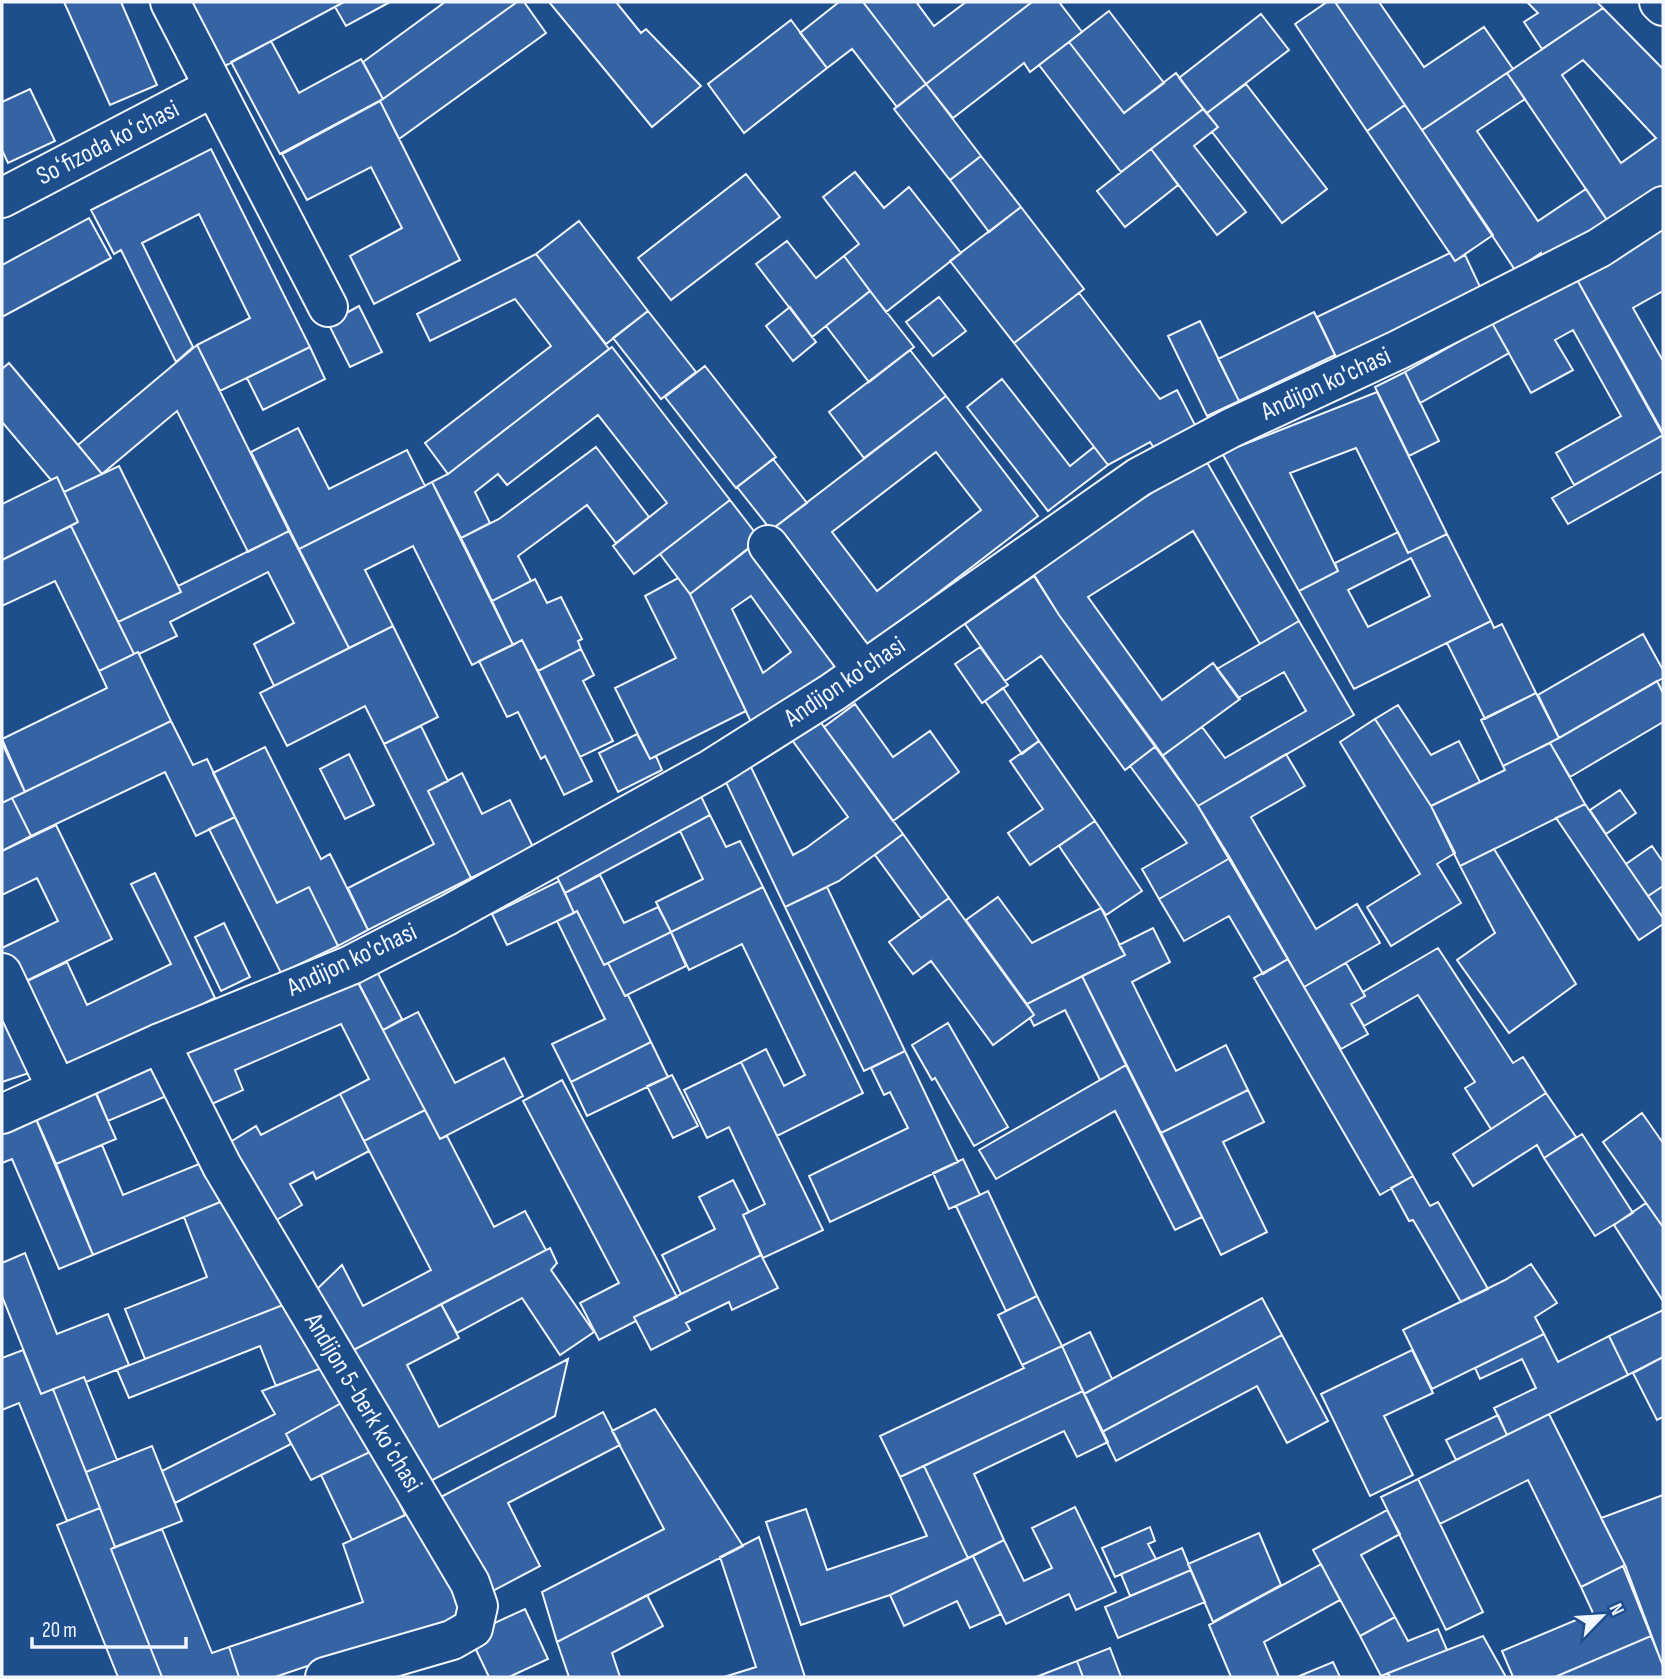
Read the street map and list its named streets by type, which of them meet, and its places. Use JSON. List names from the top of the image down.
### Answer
{
  "streets": {
    "street": ["Soʻfizoda koʻchasi", "Andijon ko'chasi", "Аndijon 5-berk koʻchasi"]
  },
  "crossings": [
    ["Andijon ko'chasi", "Аndijon 5-berk koʻchasi"]
  ],
  "scale_bar": "20 m",
  "north": "top right"
}
